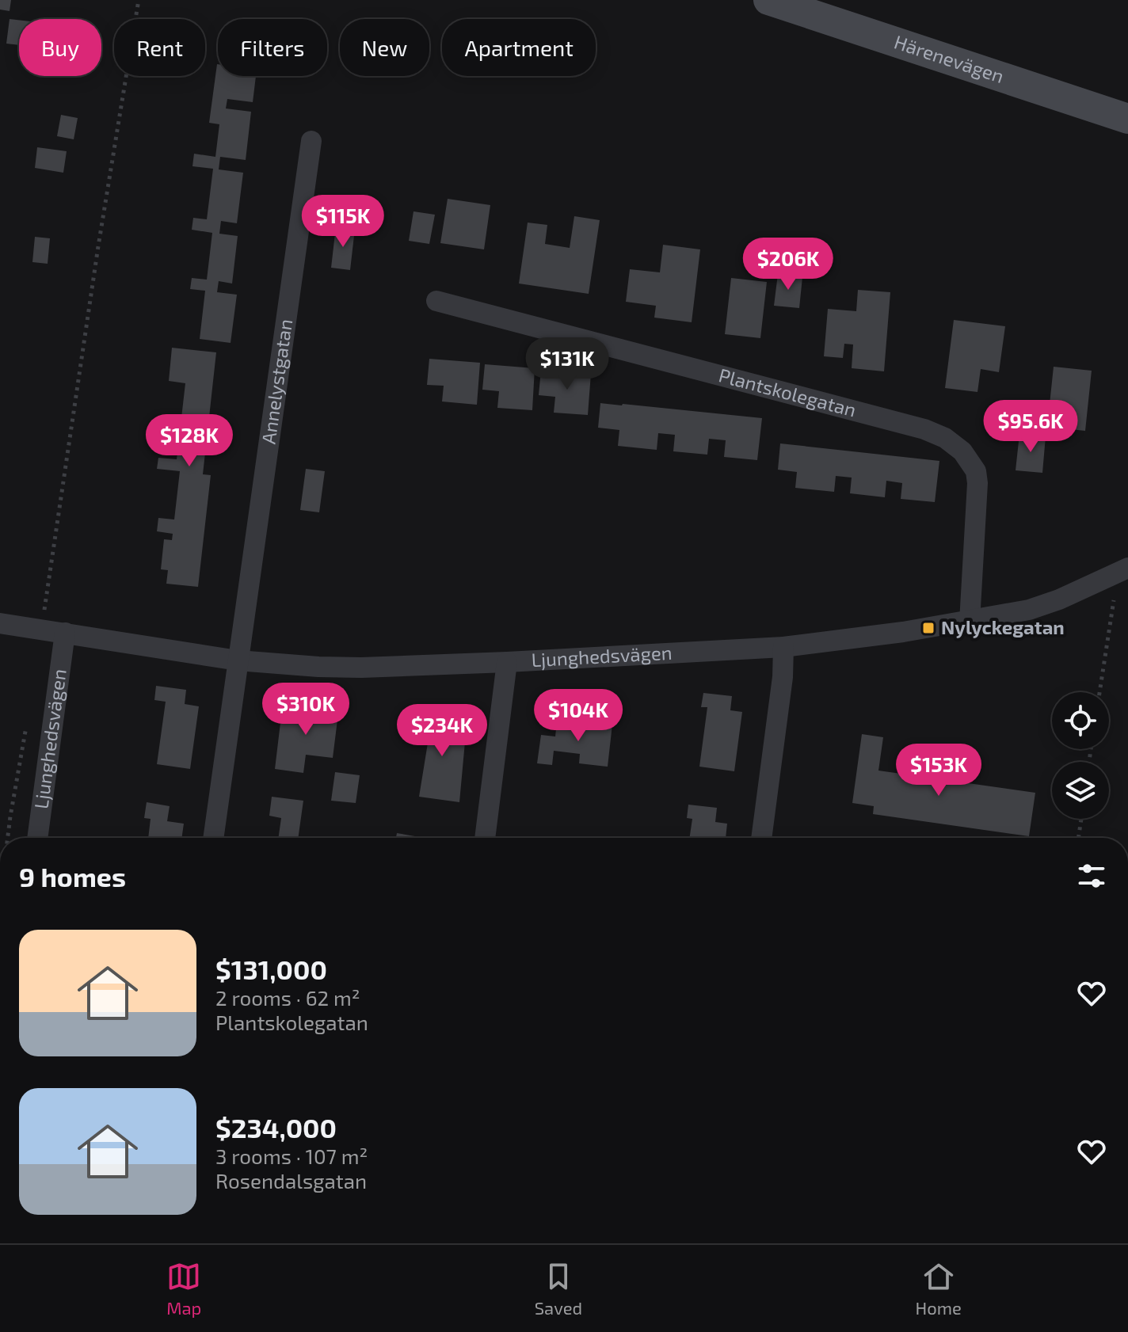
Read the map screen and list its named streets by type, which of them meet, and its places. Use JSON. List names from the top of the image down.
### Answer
{
  "streets": {
    "street": [
      "Härenevägen",
      "Annelystgatan",
      "Plantskolegatan",
      "Ljunghedsvägen"
    ]
  },
  "crossings": [
    ["Annelystgatan", "Ljunghedsvägen"],
    ["Plantskolegatan", "Ljunghedsvägen"]
  ],
  "places": {
    "transit": ["Nylyckegatan"]
  },
  "page": {
    "chip": [
      "Buy",
      "Rent",
      "Filters",
      "New",
      "Apartment"
    ],
    "price": [
      "$115K",
      "$206K",
      "$131K",
      "$95.6K",
      "$128K",
      "$310K",
      "$104K",
      "$234K",
      "$153K"
    ],
    "heading": "9 homes",
    "list": [
      {
        "name": "$131,000",
        "note": "2 rooms · 62 m² · Plantskolegatan"
      },
      {
        "name": "$234,000",
        "note": "3 rooms · 107 m² · Rosendalsgatan"
      }
    ],
    "tabs": ["Map", "Saved", "Home"]
  }
}
